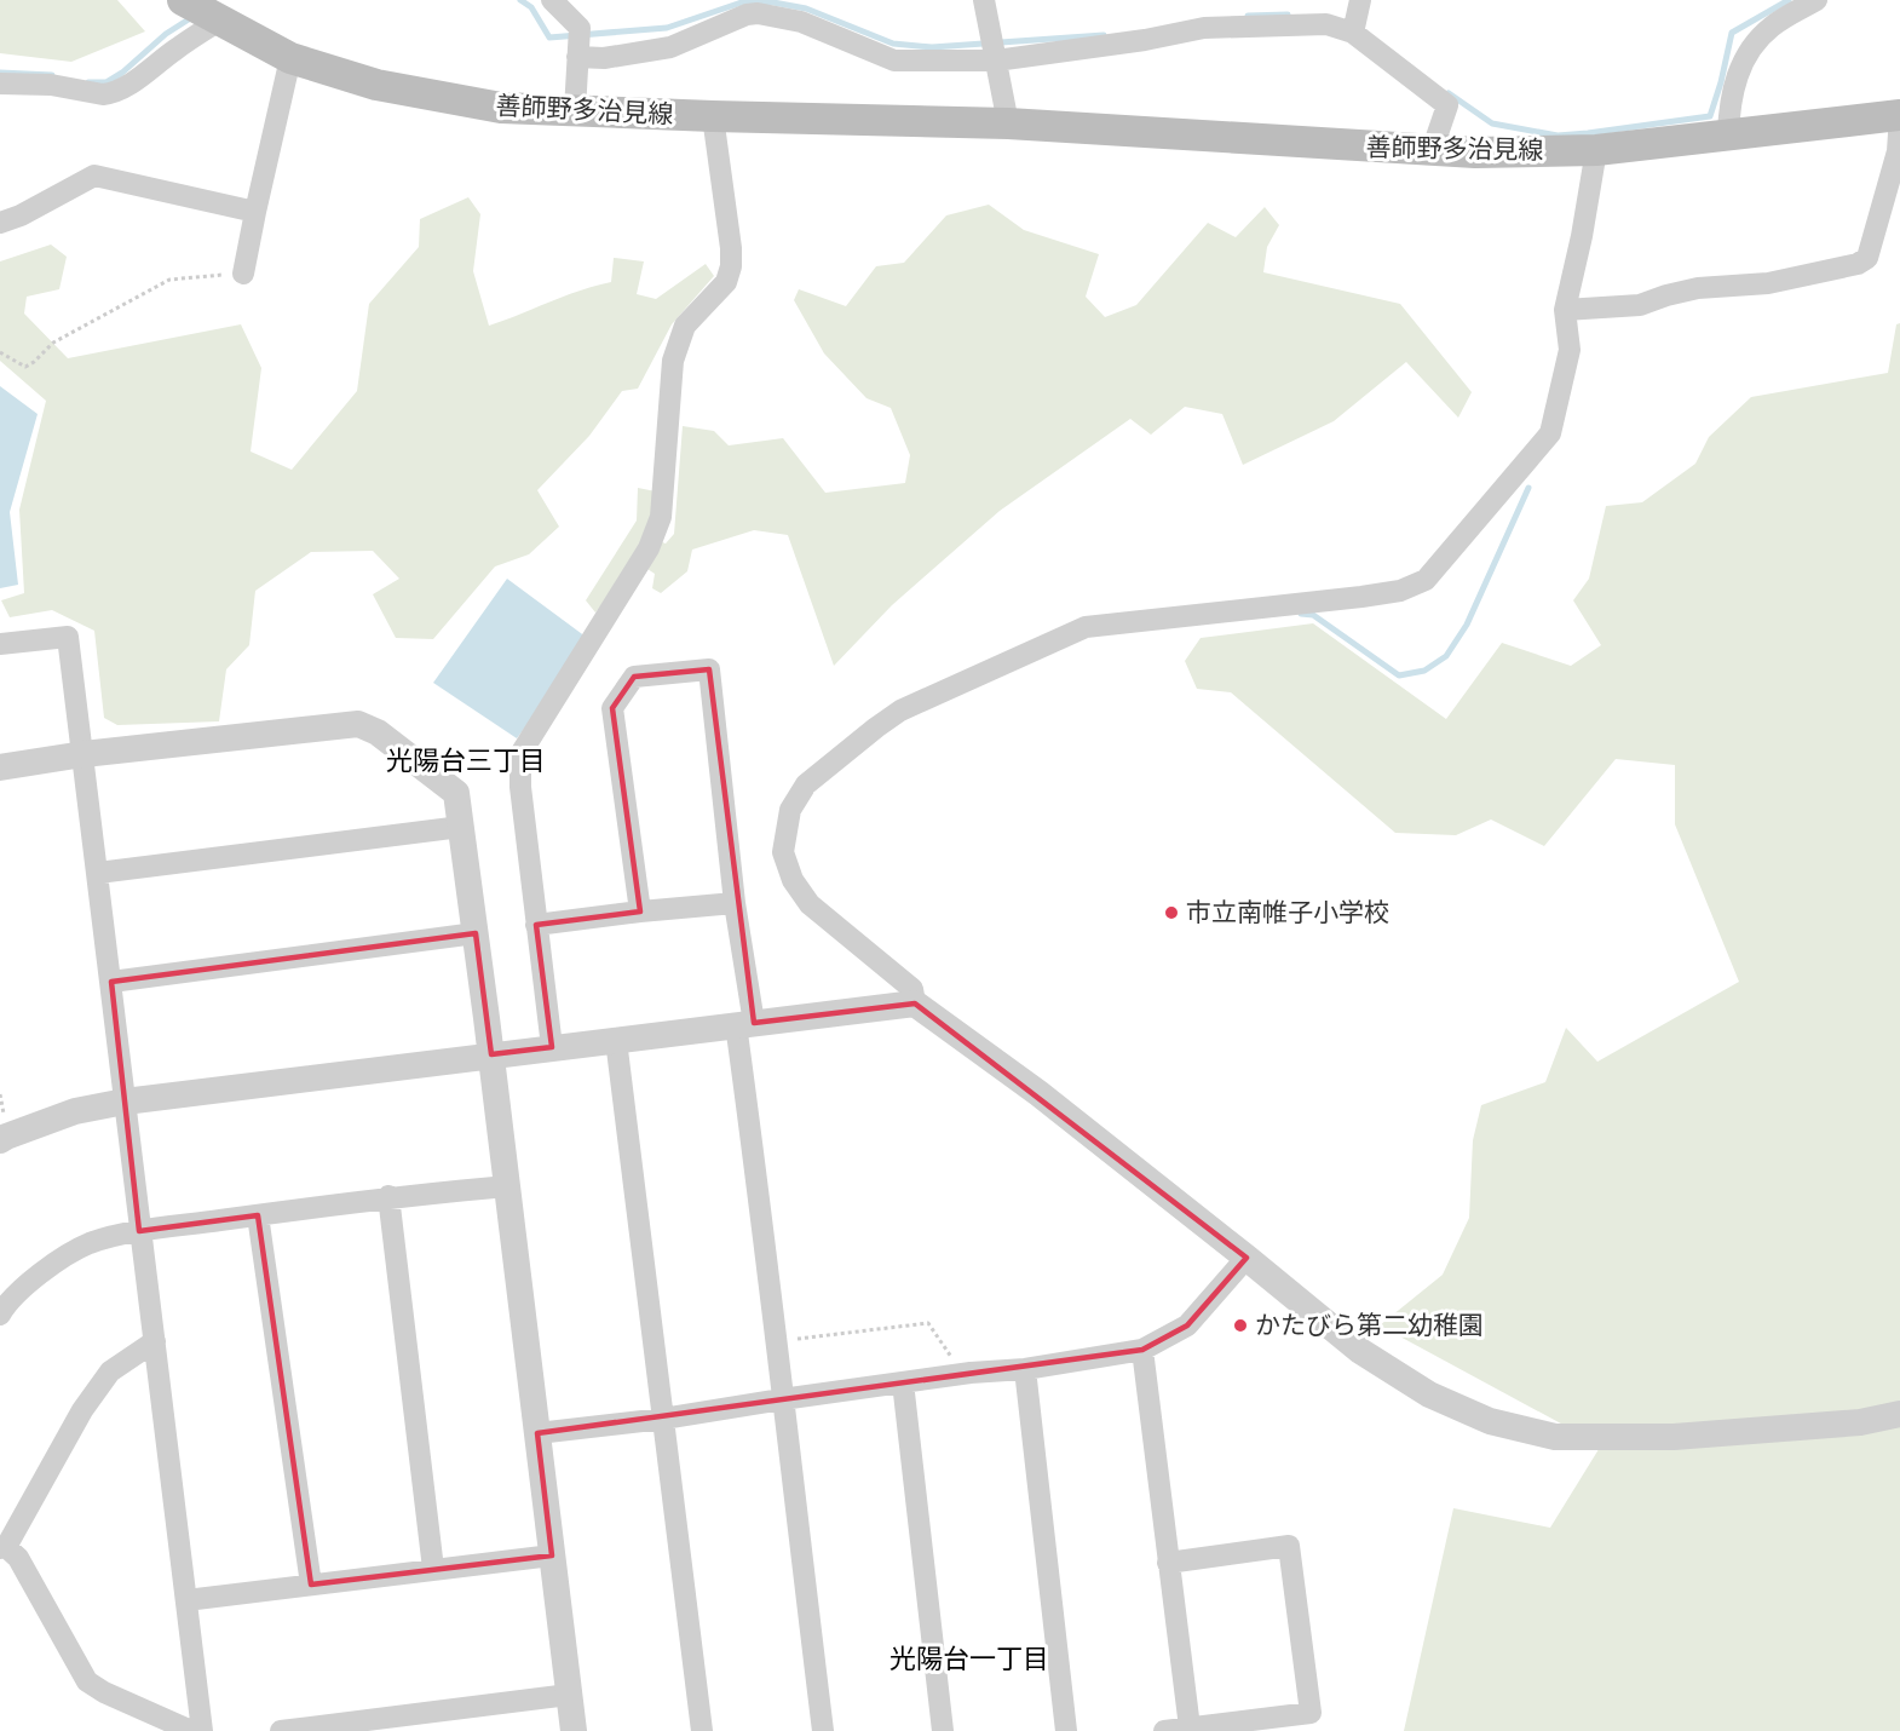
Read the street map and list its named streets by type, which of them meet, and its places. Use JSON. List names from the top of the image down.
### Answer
{
  "streets": {
    "main road": ["善師野多治見線"]
  },
  "districts": ["光陽台三丁目", "光陽台一丁目"],
  "places": ["市立南帷子小学校", "かたびら第二幼稚園"]
}
